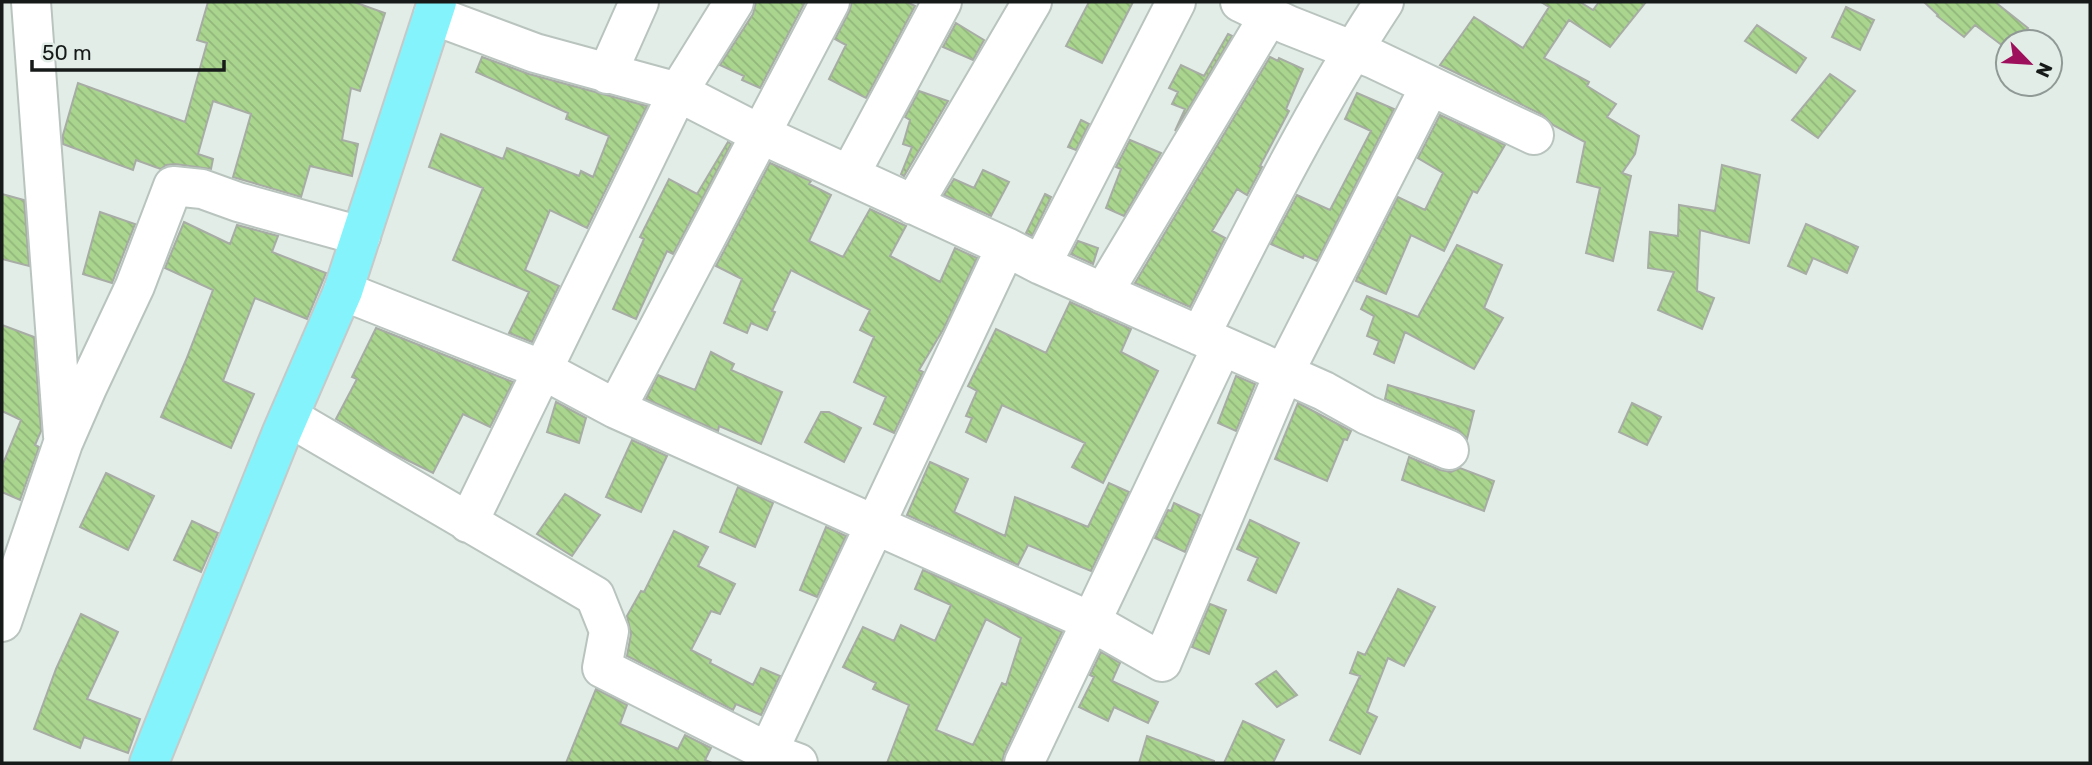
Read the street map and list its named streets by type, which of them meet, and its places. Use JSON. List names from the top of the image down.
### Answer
{
  "scale_bar": "50 m",
  "north": "bottom right"
}
